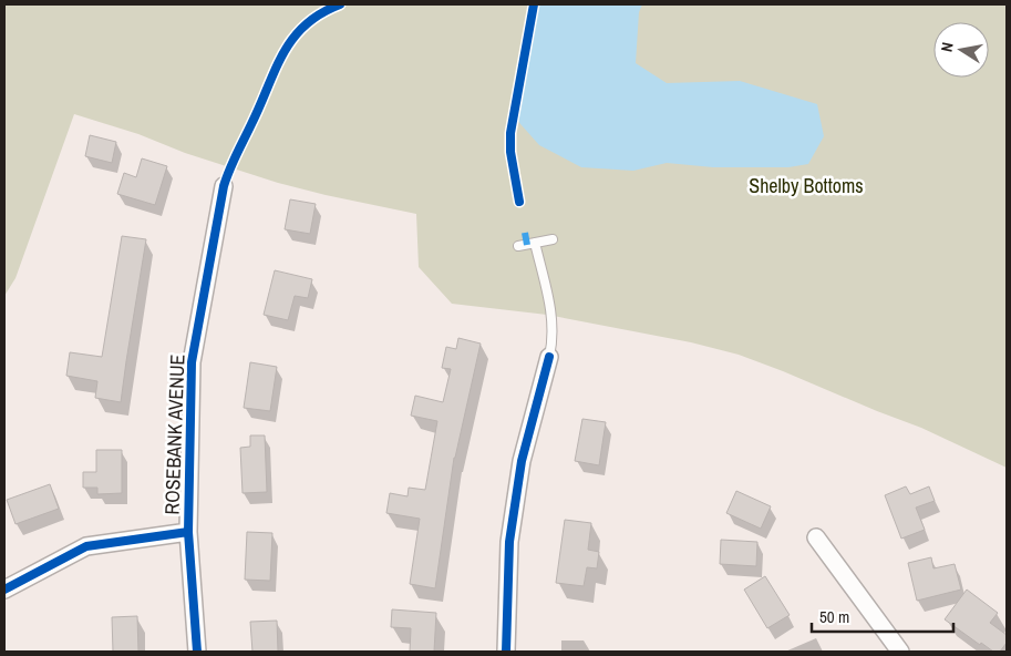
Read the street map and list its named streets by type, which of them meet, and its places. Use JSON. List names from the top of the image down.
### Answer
{
  "streets": {
    "street": ["ROSEBANK AVENUE"]
  },
  "parks": ["Shelby Bottoms"],
  "scale_bar": "50 m",
  "north": "left"
}
